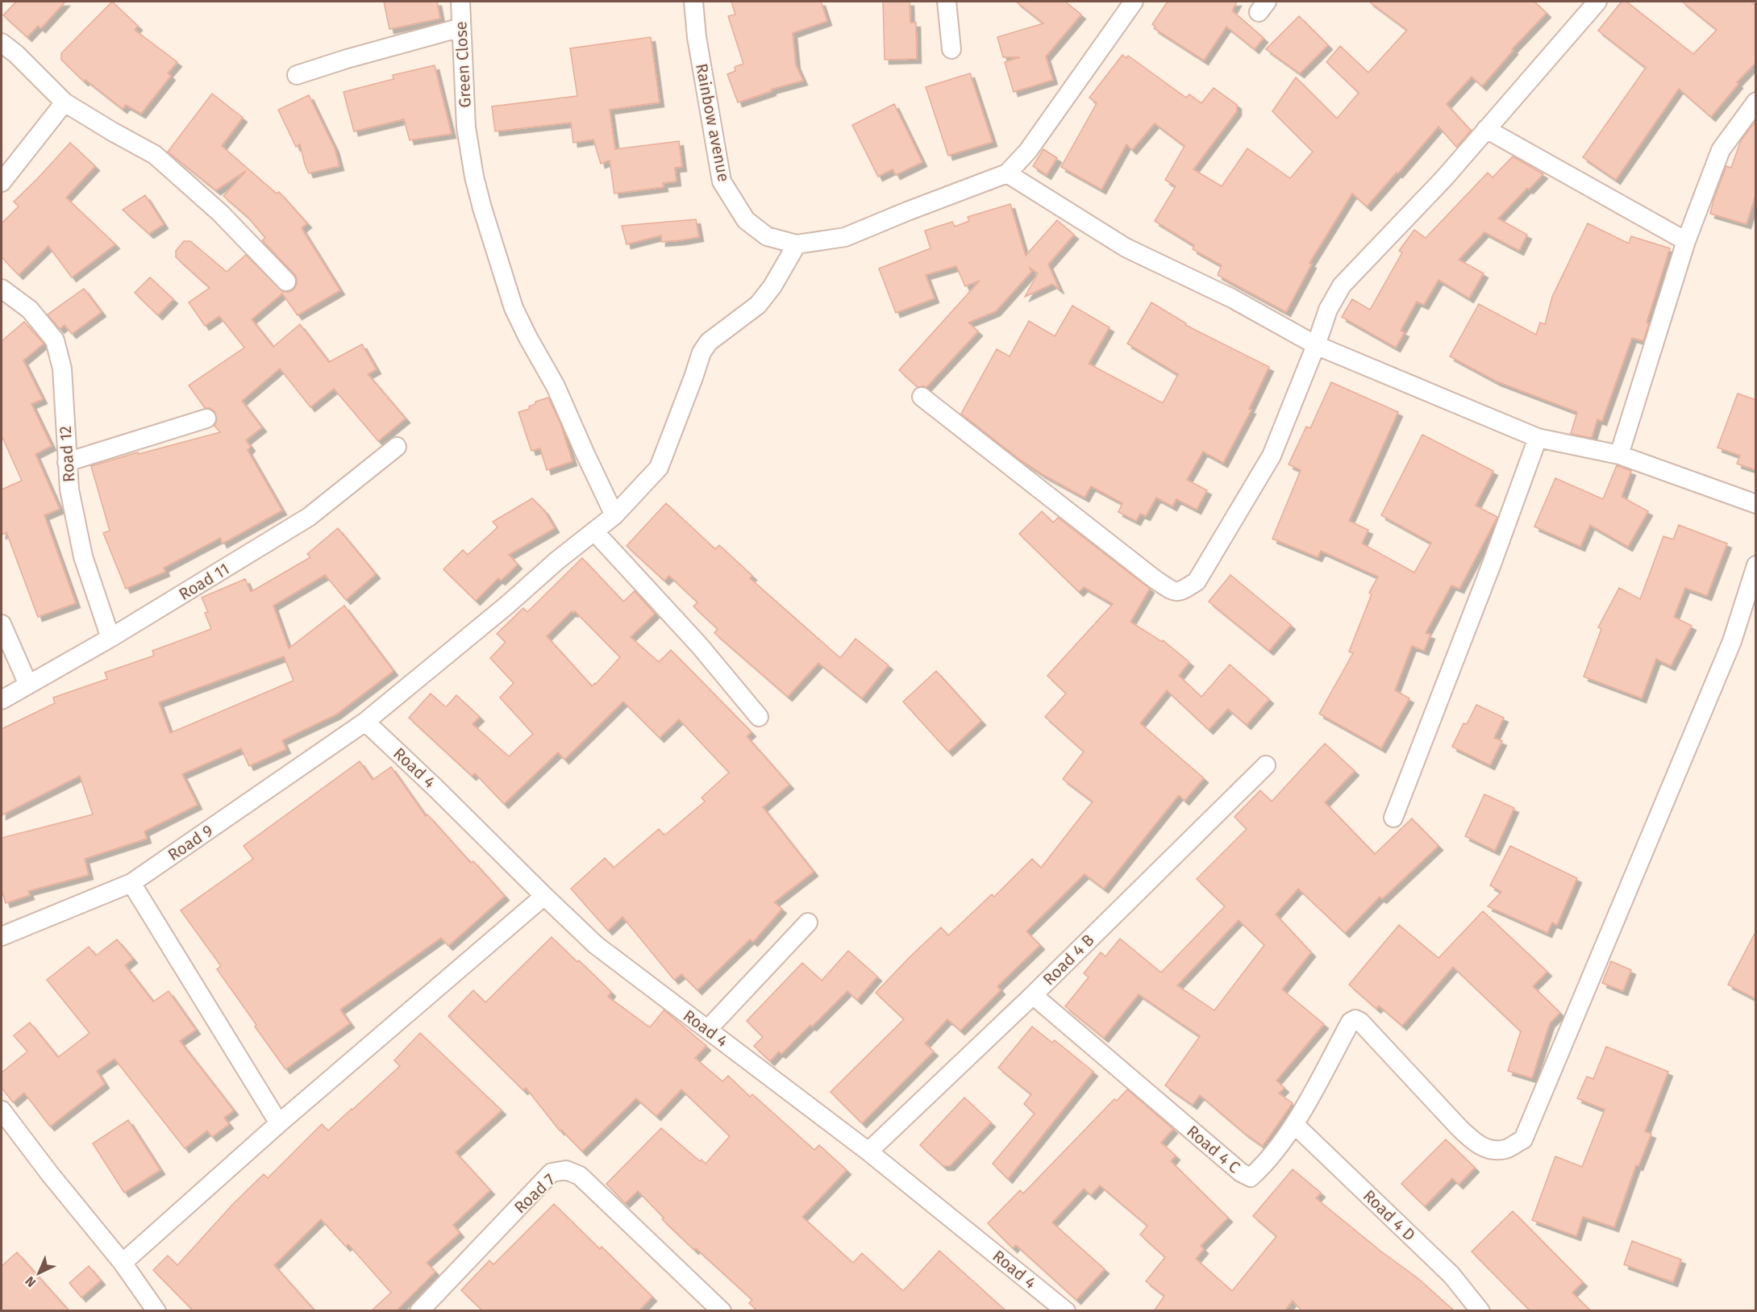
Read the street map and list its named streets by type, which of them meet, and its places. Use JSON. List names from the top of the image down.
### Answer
{
  "streets": {
    "street": [
      "Green Close",
      "Rainbow avenue",
      "Road 12",
      "Road 11",
      "Road 4",
      "Road 9",
      "Road 4 B",
      "Road 4 C",
      "Road 7",
      "Road 4 D"
    ]
  },
  "crossings": [
    ["Green Close", "Road 9"],
    ["Rainbow avenue", "Road 9"],
    ["Road 12", "Road 11"],
    ["Road 4", "Road 9"],
    ["Road 4", "Road 4 B"],
    ["Road 4 B", "Road 4 C"],
    ["Road 4 C", "Road 4 D"]
  ],
  "north": "bottom left"
}
